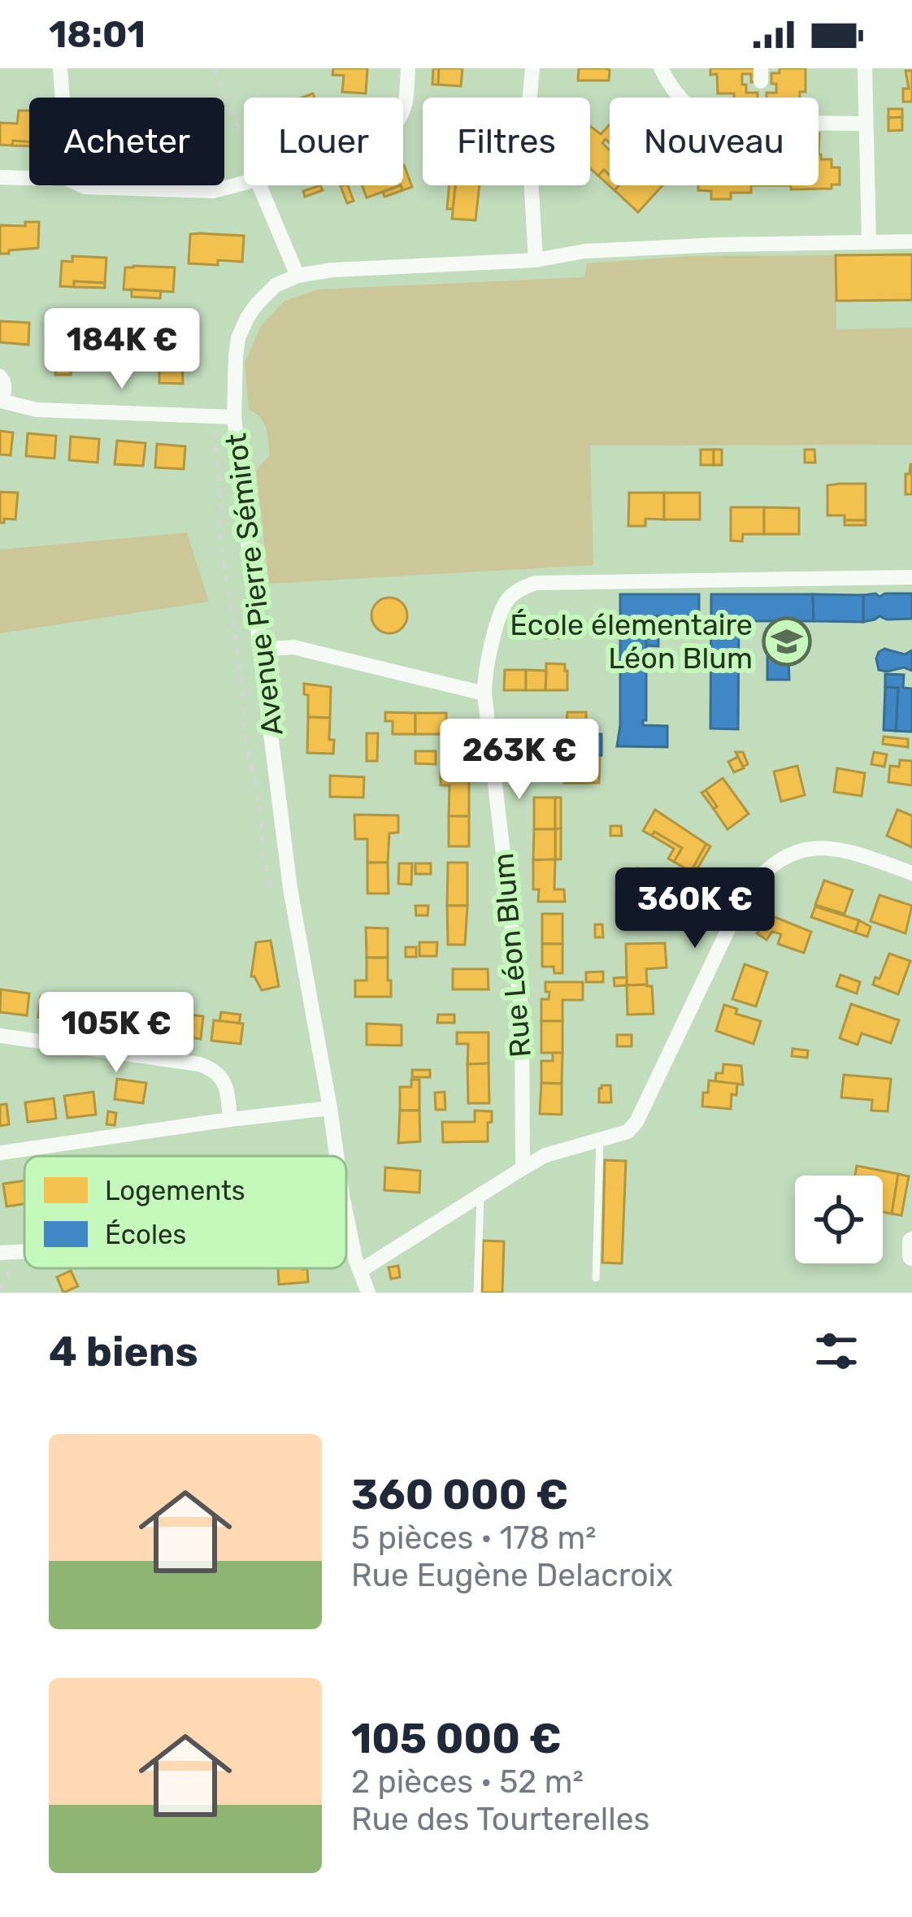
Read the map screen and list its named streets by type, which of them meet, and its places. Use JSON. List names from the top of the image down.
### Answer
{
  "streets": {
    "street": ["Avenue Pierre Sémirot", "Rue Léon Blum"]
  },
  "places": {
    "school or university": ["École élementaire Léon Blum"]
  },
  "legend": ["Logements", "Écoles"],
  "page": {
    "status": "18:01",
    "chip": [
      "Acheter",
      "Louer",
      "Filtres",
      "Nouveau"
    ],
    "price": [
      "184K €",
      "263K €",
      "360K €",
      "105K €"
    ],
    "heading": "4 biens",
    "list": [
      {
        "name": "360 000 €",
        "note": "5 pièces · 178 m² · Rue Eugène Delacroix"
      },
      {
        "name": "105 000 €",
        "note": "2 pièces · 52 m² · Rue des Tourterelles"
      }
    ]
  }
}
